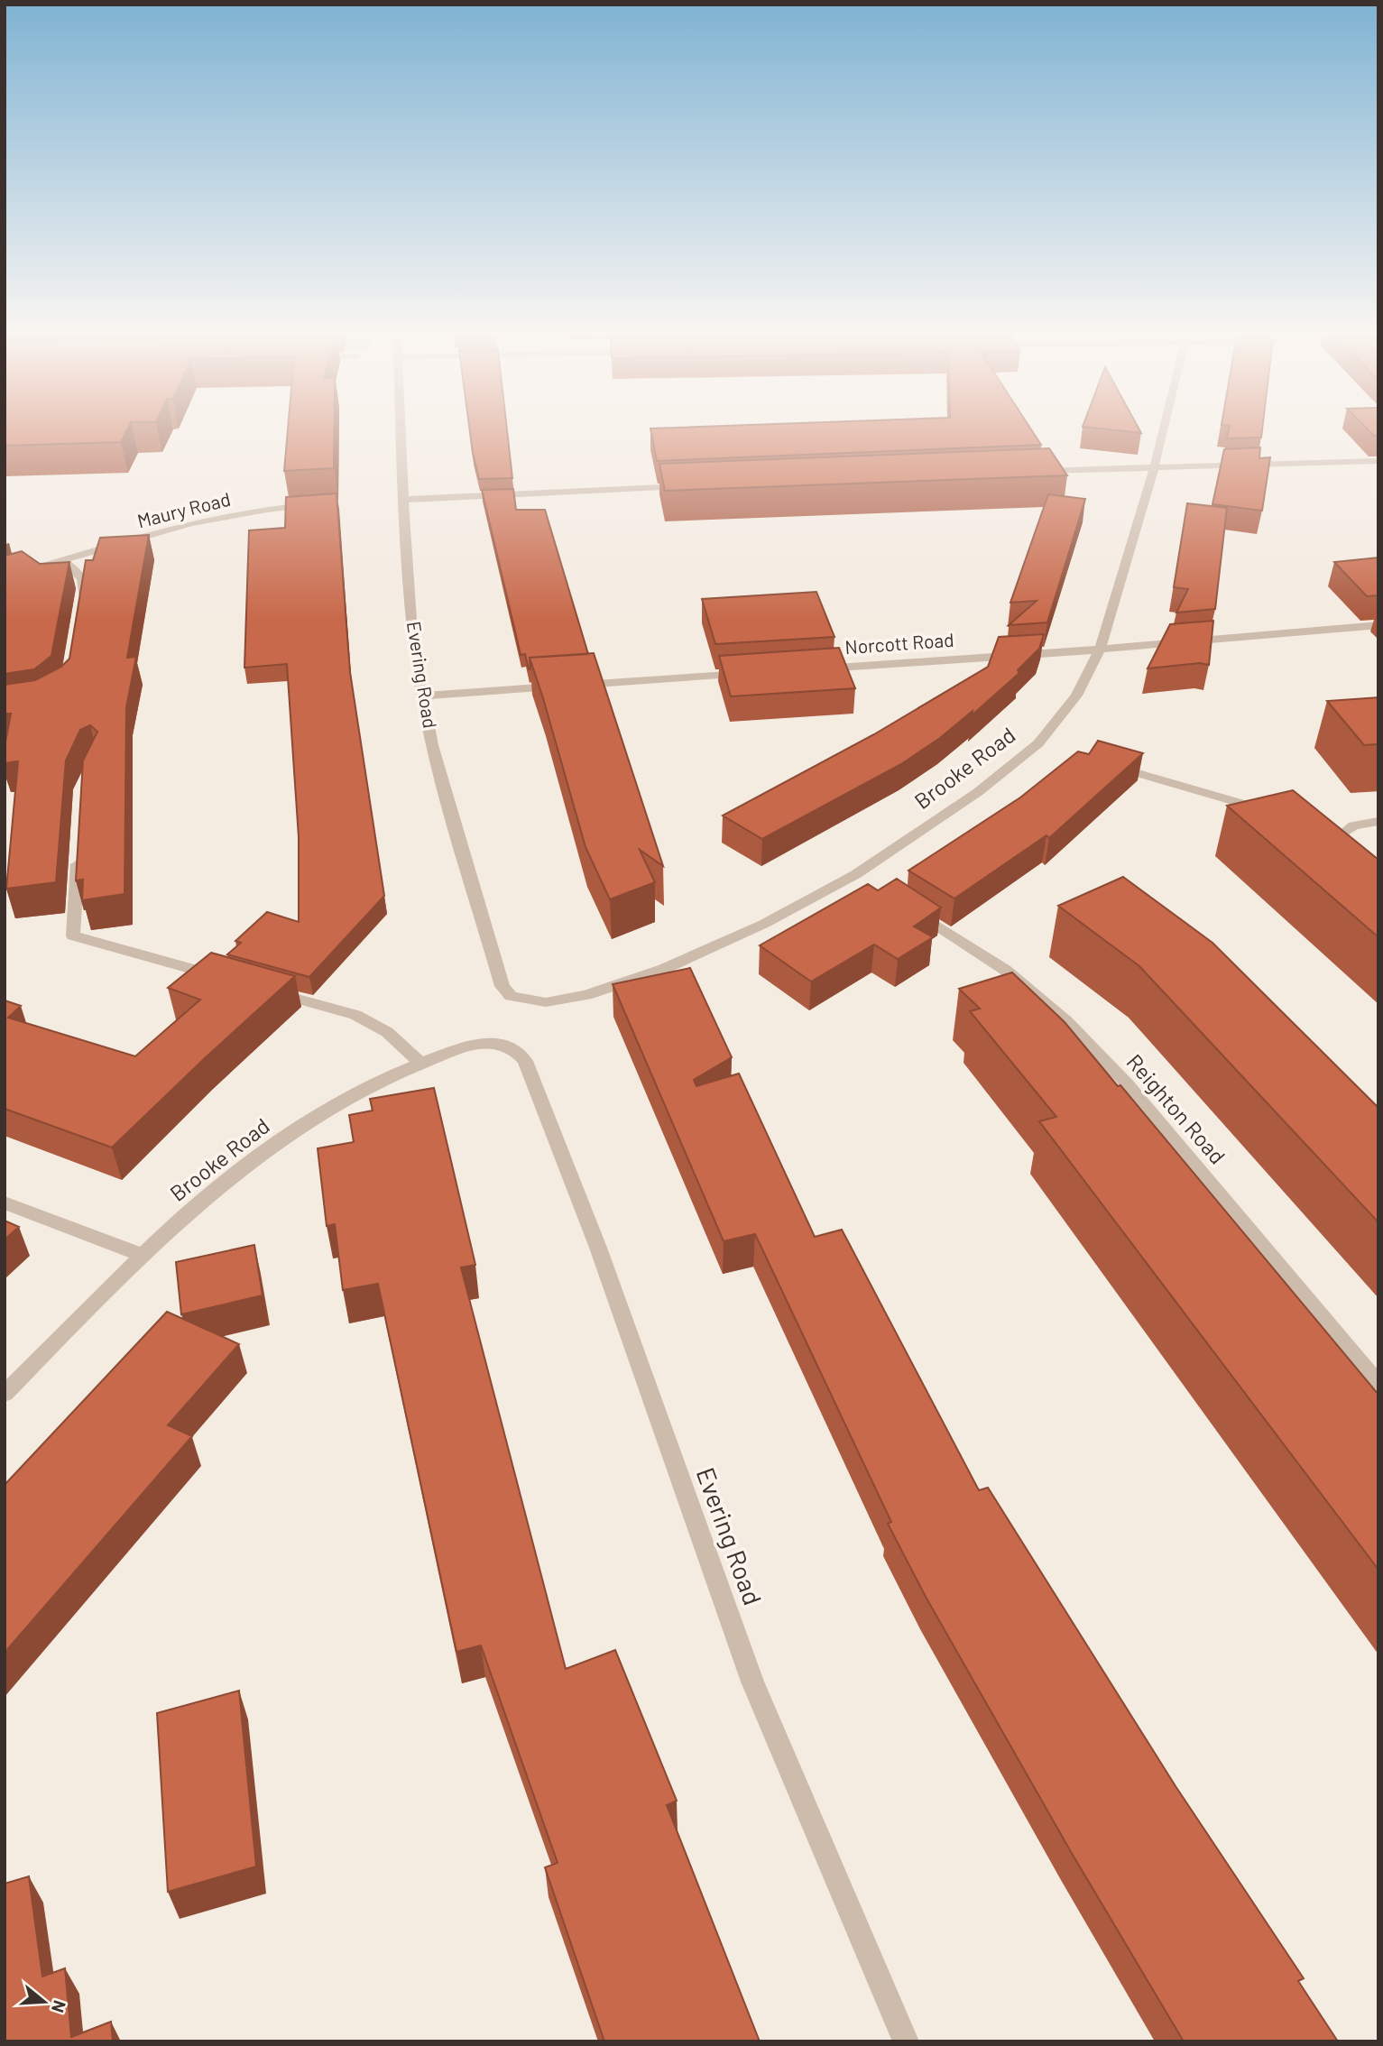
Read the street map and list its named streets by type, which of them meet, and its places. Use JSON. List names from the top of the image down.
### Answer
{
  "streets": {
    "street": [
      "Maury Road",
      "Norcott Road",
      "Evering Road",
      "Brooke Road",
      "Reighton Road"
    ]
  },
  "crossings": [
    ["Norcott Road", "Brooke Road"],
    ["Evering Road", "Brooke Road"]
  ],
  "north": "right"
}
